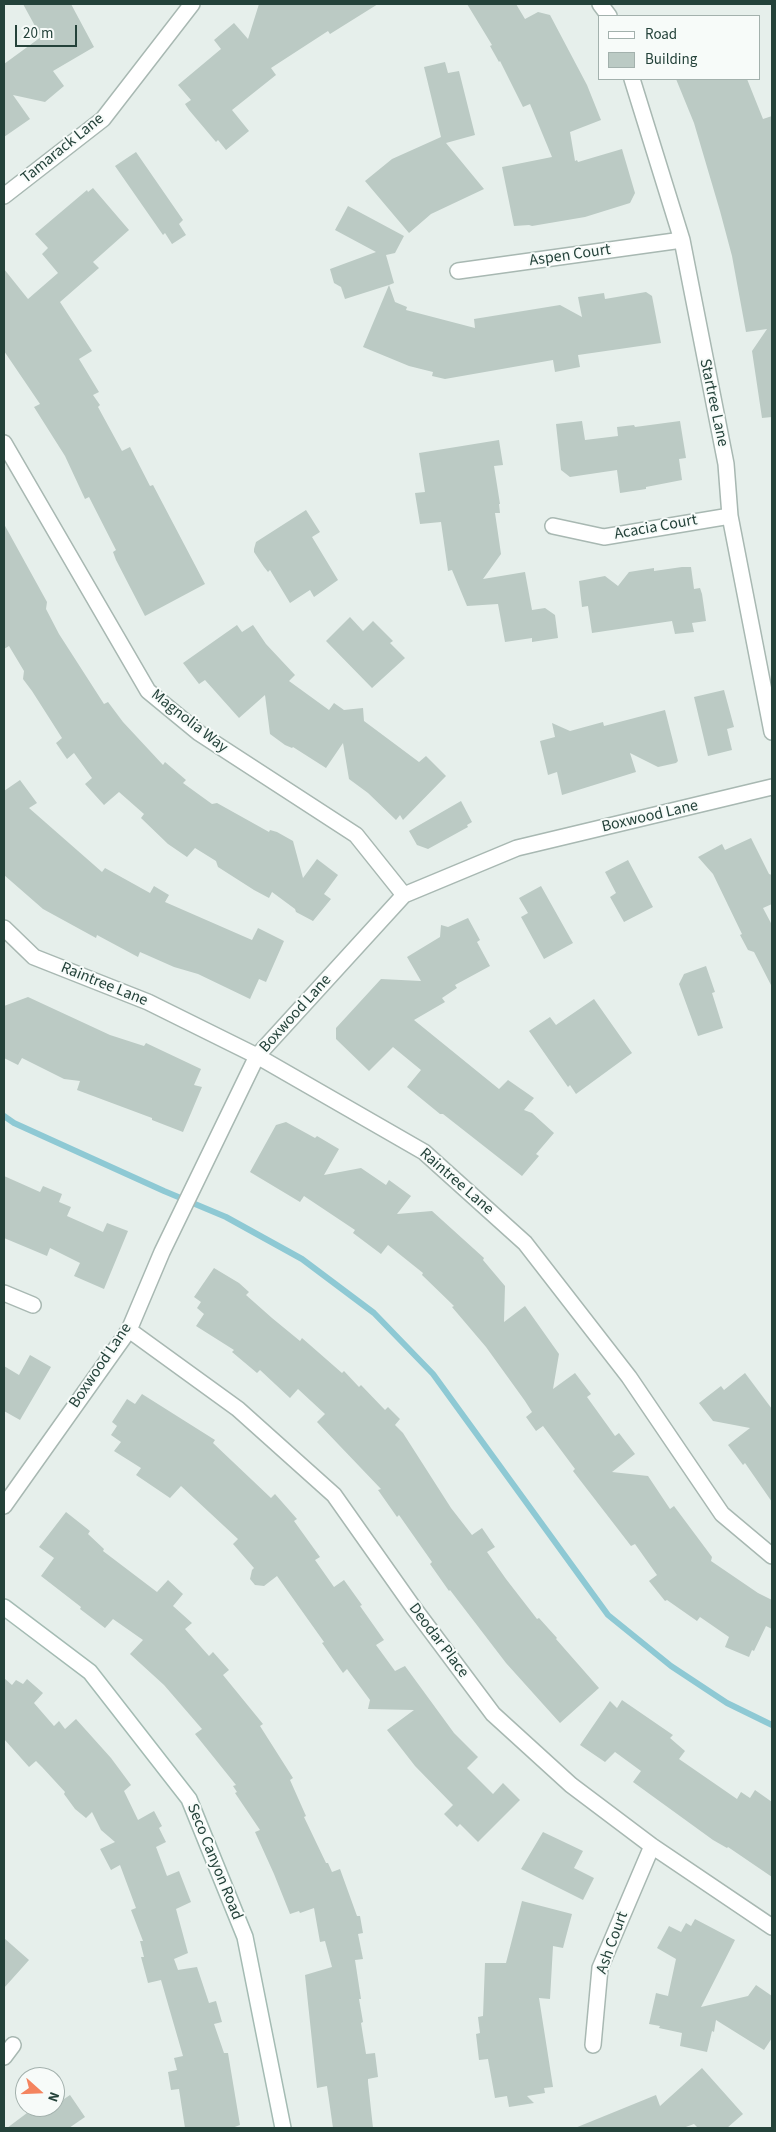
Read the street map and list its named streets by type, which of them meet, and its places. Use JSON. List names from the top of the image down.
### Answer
{
  "streets": {
    "street": [
      "Tamarack Lane",
      "Aspen Court",
      "Startree Lane",
      "Acacia Court",
      "Magnolia Way",
      "Boxwood Lane",
      "Raintree Lane",
      "Deodar Place",
      "Seco Canyon Road",
      "Ash Court"
    ]
  },
  "crossings": [
    ["Aspen Court", "Startree Lane"],
    ["Startree Lane", "Acacia Court"],
    ["Magnolia Way", "Boxwood Lane"],
    ["Boxwood Lane", "Raintree Lane"],
    ["Boxwood Lane", "Deodar Place"],
    ["Deodar Place", "Ash Court"]
  ],
  "legend": ["Road", "Building"],
  "scale_bar": "20 m",
  "north": "right"
}
